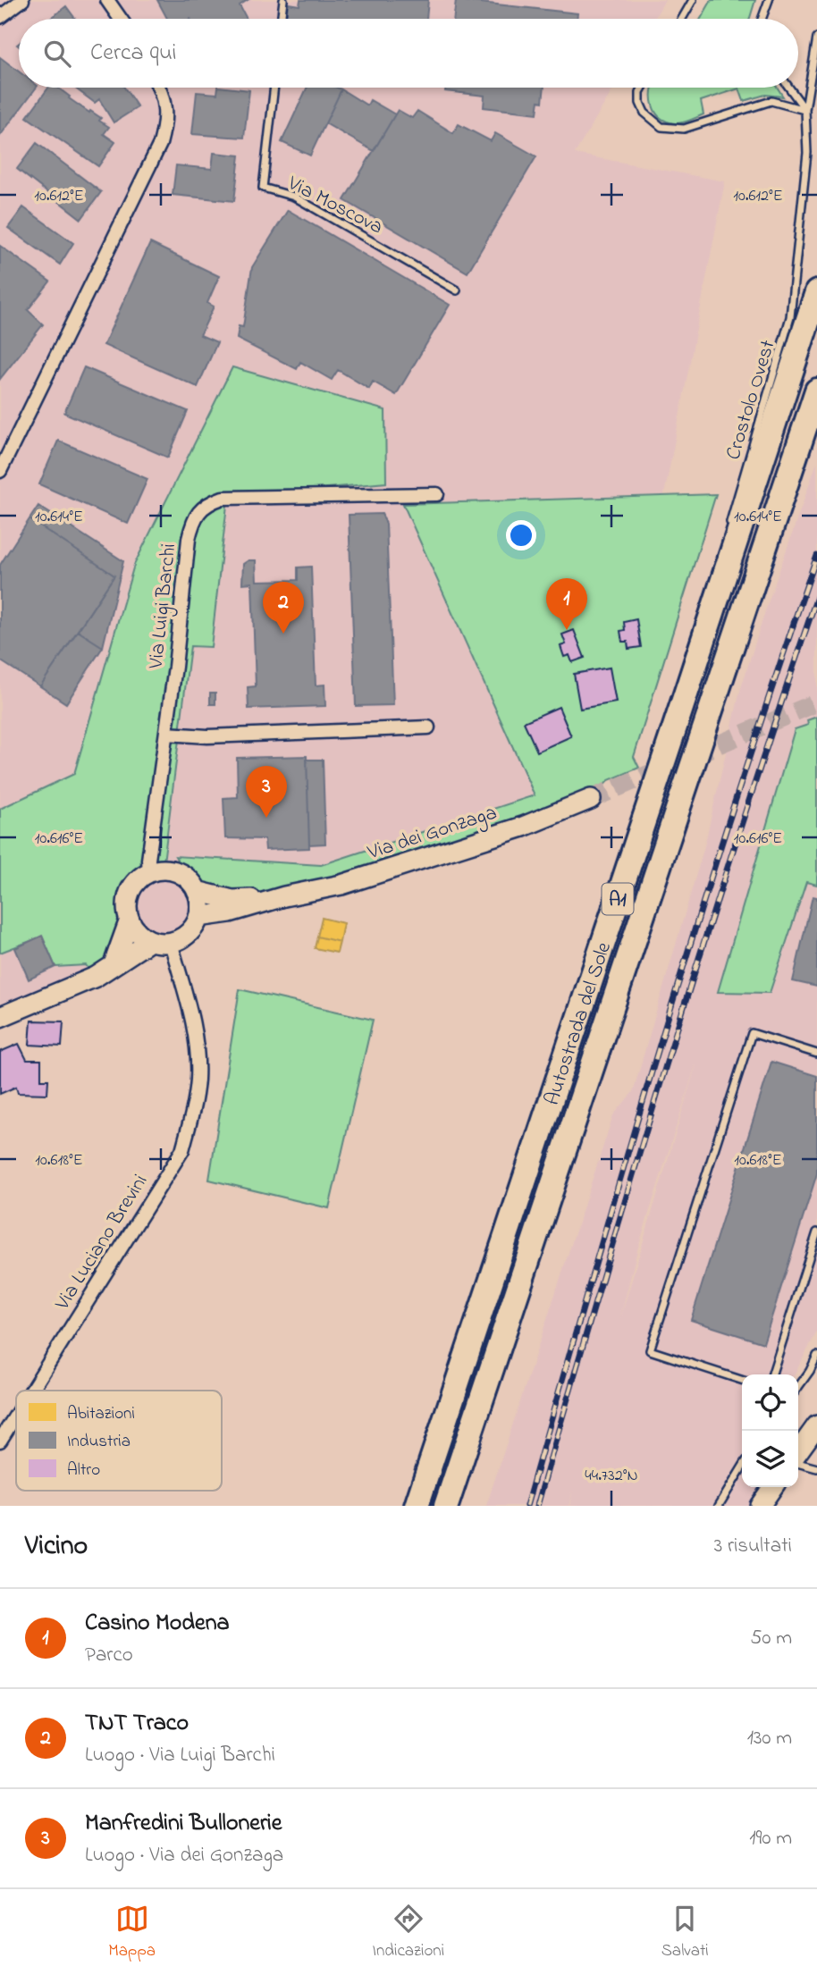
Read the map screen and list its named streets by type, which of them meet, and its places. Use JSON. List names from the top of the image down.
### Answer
{
  "streets": {
    "highway": ["A1", "Autostrada del Sole"],
    "main road": ["Via dei Gonzaga"],
    "street": ["Via Luigi Barchi", "Via Luciano Brevini"],
    "lane": ["Via Moscova", "Crostolo Ovest"]
  },
  "crossings": [
    ["Via Luigi Barchi", "Via dei Gonzaga"],
    ["Via Luigi Barchi", "Via Luciano Brevini"],
    ["Via dei Gonzaga", "Via Luciano Brevini"]
  ],
  "legend": ["Abitazioni", "Industria", "Altro"],
  "page": {
    "search": "Cerca qui",
    "pins": ["1", "2", "3"],
    "heading": ["Vicino", "3 risultati"],
    "list": [
      {
        "mark": "1",
        "name": "Casino Modena",
        "note": "Parco",
        "value": "50 m"
      },
      {
        "mark": "2",
        "name": "TNT Traco",
        "note": "Luogo · Via Luigi Barchi",
        "value": "130 m"
      },
      {
        "mark": "3",
        "name": "Manfredini Bullonerie",
        "note": "Luogo · Via dei Gonzaga",
        "value": "190 m"
      }
    ],
    "nav": ["Mappa", "Indicazioni", "Salvati"]
  },
  "coordinates": [
    "10.612°E",
    "10.614°E",
    "10.616°E",
    "10.618°E",
    "44.732°N"
  ]
}
